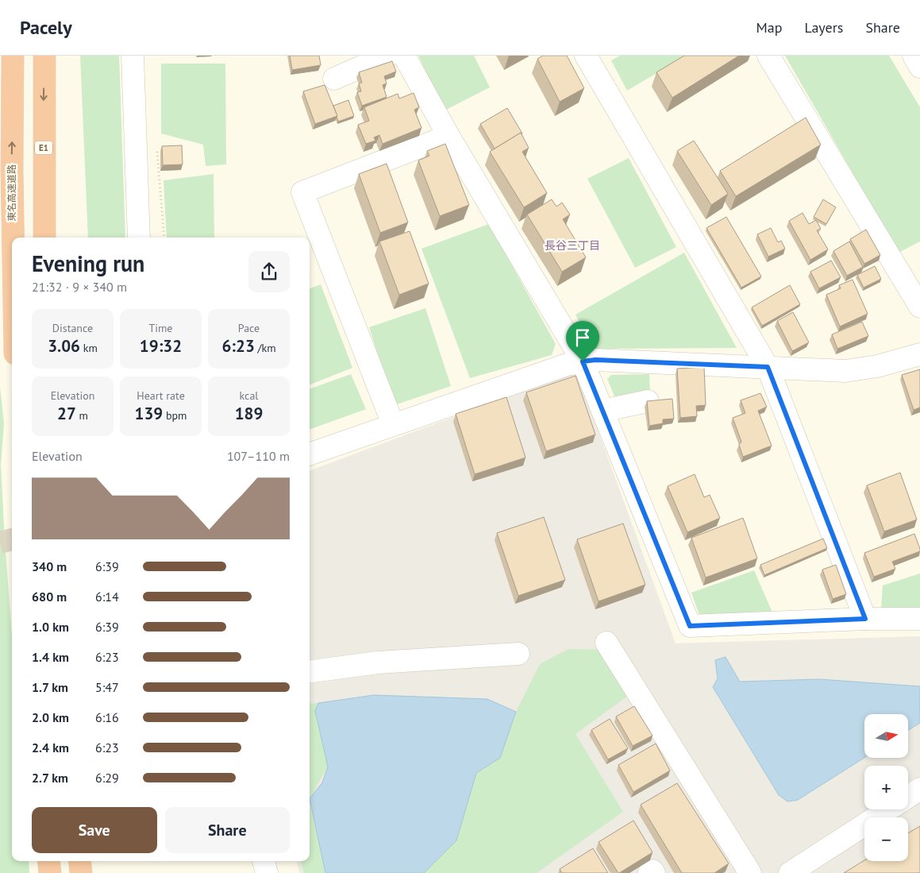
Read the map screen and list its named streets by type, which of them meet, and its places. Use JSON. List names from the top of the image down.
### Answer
{
  "streets": {
    "highway": ["E1", "東名高速道路"]
  },
  "districts": ["長谷三丁目"],
  "north": "right",
  "page": {
    "header": "Pacely",
    "nav": ["Map", "Layers", "Share"],
    "heading": ["Evening run", "21:32 · 9 × 340 m"],
    "stats": [
      ["Distance", "3.06 km"],
      ["Time", "19:32"],
      ["Pace", "6:23 /km"],
      ["Elevation", "27 m"],
      ["Heart rate", "139 bpm"],
      ["kcal", "189"]
    ],
    "chart": ["Elevation", "107–110 m"],
    "list": [
      {
        "name": "340 m",
        "note": "6:39"
      },
      {
        "name": "680 m",
        "note": "6:14"
      },
      {
        "name": "1.0 km",
        "note": "6:39"
      },
      {
        "name": "1.4 km",
        "note": "6:23"
      },
      {
        "name": "1.7 km",
        "note": "5:47"
      },
      {
        "name": "2.0 km",
        "note": "6:16"
      },
      {
        "name": "2.4 km",
        "note": "6:23"
      },
      {
        "name": "2.7 km",
        "note": "6:29"
      }
    ],
    "map_buttons": ["+", "−"],
    "buttons": ["Save", "Share"]
  }
}
